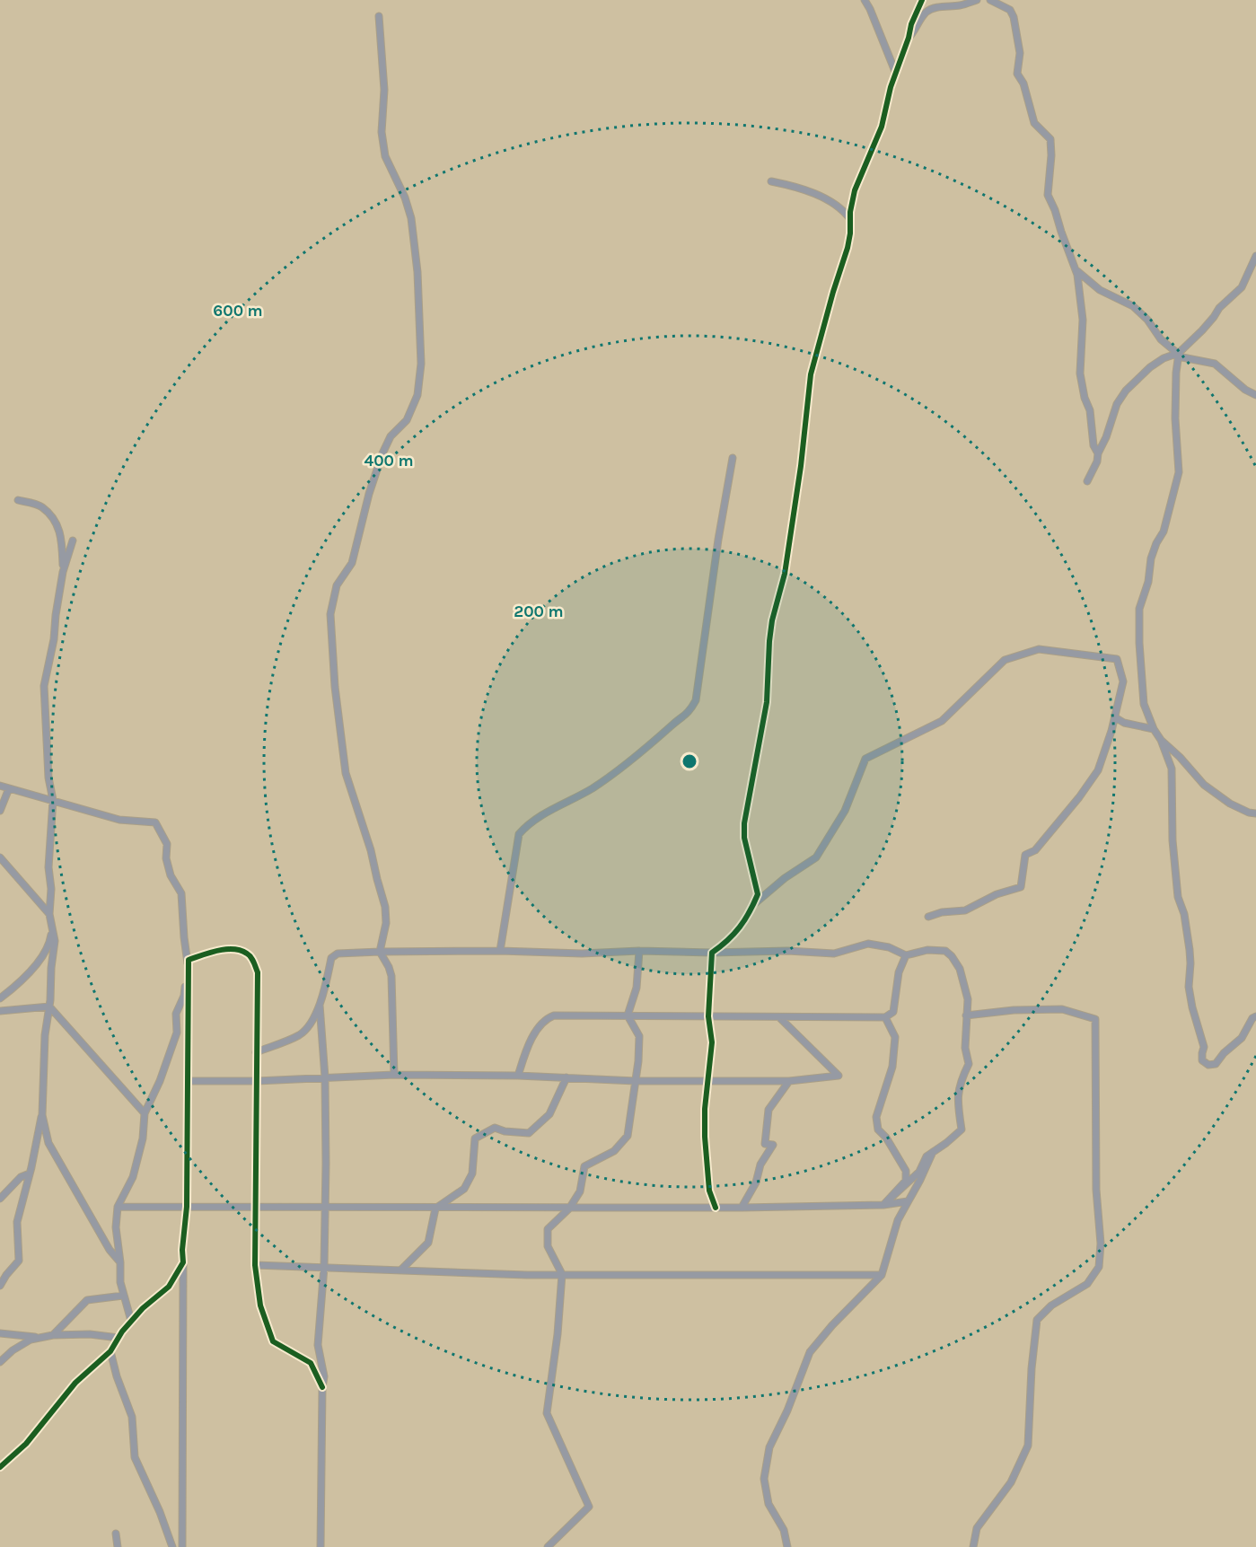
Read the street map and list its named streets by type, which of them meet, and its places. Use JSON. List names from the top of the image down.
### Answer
{
  "rings": ["600 m", "400 m", "200 m"]
}
